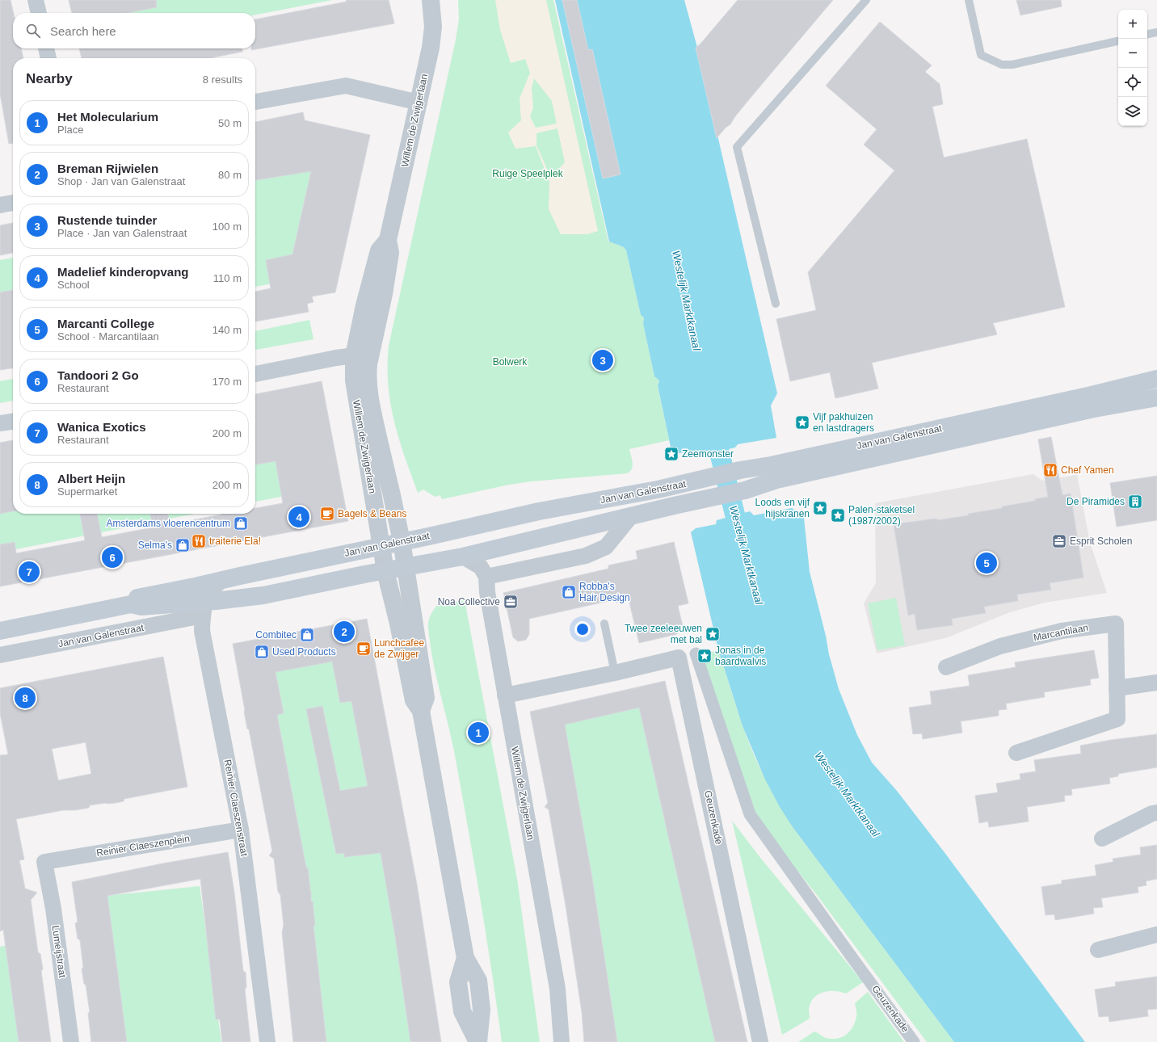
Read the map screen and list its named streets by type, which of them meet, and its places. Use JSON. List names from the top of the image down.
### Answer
{
  "streets": {
    "main road": ["Jan van Galenstraat"],
    "street": [
      "Willem de Zwijgerlaan",
      "Marcantilaan",
      "Reinier Claeszenstraat",
      "Geuzenkade",
      "Reinier Claeszenplein",
      "Lumeijstraat"
    ]
  },
  "crossings": [
    ["Willem de Zwijgerlaan", "Jan van Galenstraat"],
    ["Willem de Zwijgerlaan", "Geuzenkade"],
    ["Jan van Galenstraat", "Reinier Claeszenstraat"],
    ["Reinier Claeszenstraat", "Reinier Claeszenplein"],
    ["Reinier Claeszenplein", "Lumeijstraat"]
  ],
  "water": ["Westelijk Marktkanaal"],
  "parks": ["Ruige Speelplek", "Bolwerk"],
  "places": {
    "place": [
      "Vijf pakhuizen en lastdragers",
      "Zeemonster",
      "Loods en vijf hijskranen",
      "Palen-staketsel (1987/2002)",
      "Twee zeeleeuwen met bal",
      "Jonas in de baardwalvis"
    ],
    "restaurant": ["Chef Yamen", "traiterie Ela!"],
    "building": ["De Piramides"],
    "cafe": ["Bagels & Beans", "Lunchcafee de Zwijger"],
    "shop": [
      "Amsterdams vloerencentrum",
      "Selma's",
      "Robba's Hair Design",
      "Combitec",
      "Used Products"
    ],
    "office": ["Esprit Scholen", "Noa Collective"]
  },
  "page": {
    "map_buttons": ["+", "−"],
    "search": "Search here",
    "heading": ["Nearby", "8 results"],
    "list": [
      {
        "mark": "1",
        "name": "Het Molecularium",
        "note": "Place",
        "value": "50 m"
      },
      {
        "mark": "2",
        "name": "Breman Rijwielen",
        "note": "Shop · Jan van Galenstraat",
        "value": "80 m"
      },
      {
        "mark": "3",
        "name": "Rustende tuinder",
        "note": "Place · Jan van Galenstraat",
        "value": "100 m"
      },
      {
        "mark": "4",
        "name": "Madelief kinderopvang",
        "note": "School",
        "value": "110 m"
      },
      {
        "mark": "5",
        "name": "Marcanti College",
        "note": "School · Marcantilaan",
        "value": "140 m"
      },
      {
        "mark": "6",
        "name": "Tandoori 2 Go",
        "note": "Restaurant",
        "value": "170 m"
      },
      {
        "mark": "7",
        "name": "Wanica Exotics",
        "note": "Restaurant",
        "value": "200 m"
      },
      {
        "mark": "8",
        "name": "Albert Heijn",
        "note": "Supermarket",
        "value": "200 m"
      }
    ],
    "pins": [
      "3",
      "4",
      "6",
      "5",
      "7",
      "2",
      "8",
      "1"
    ]
  }
}
